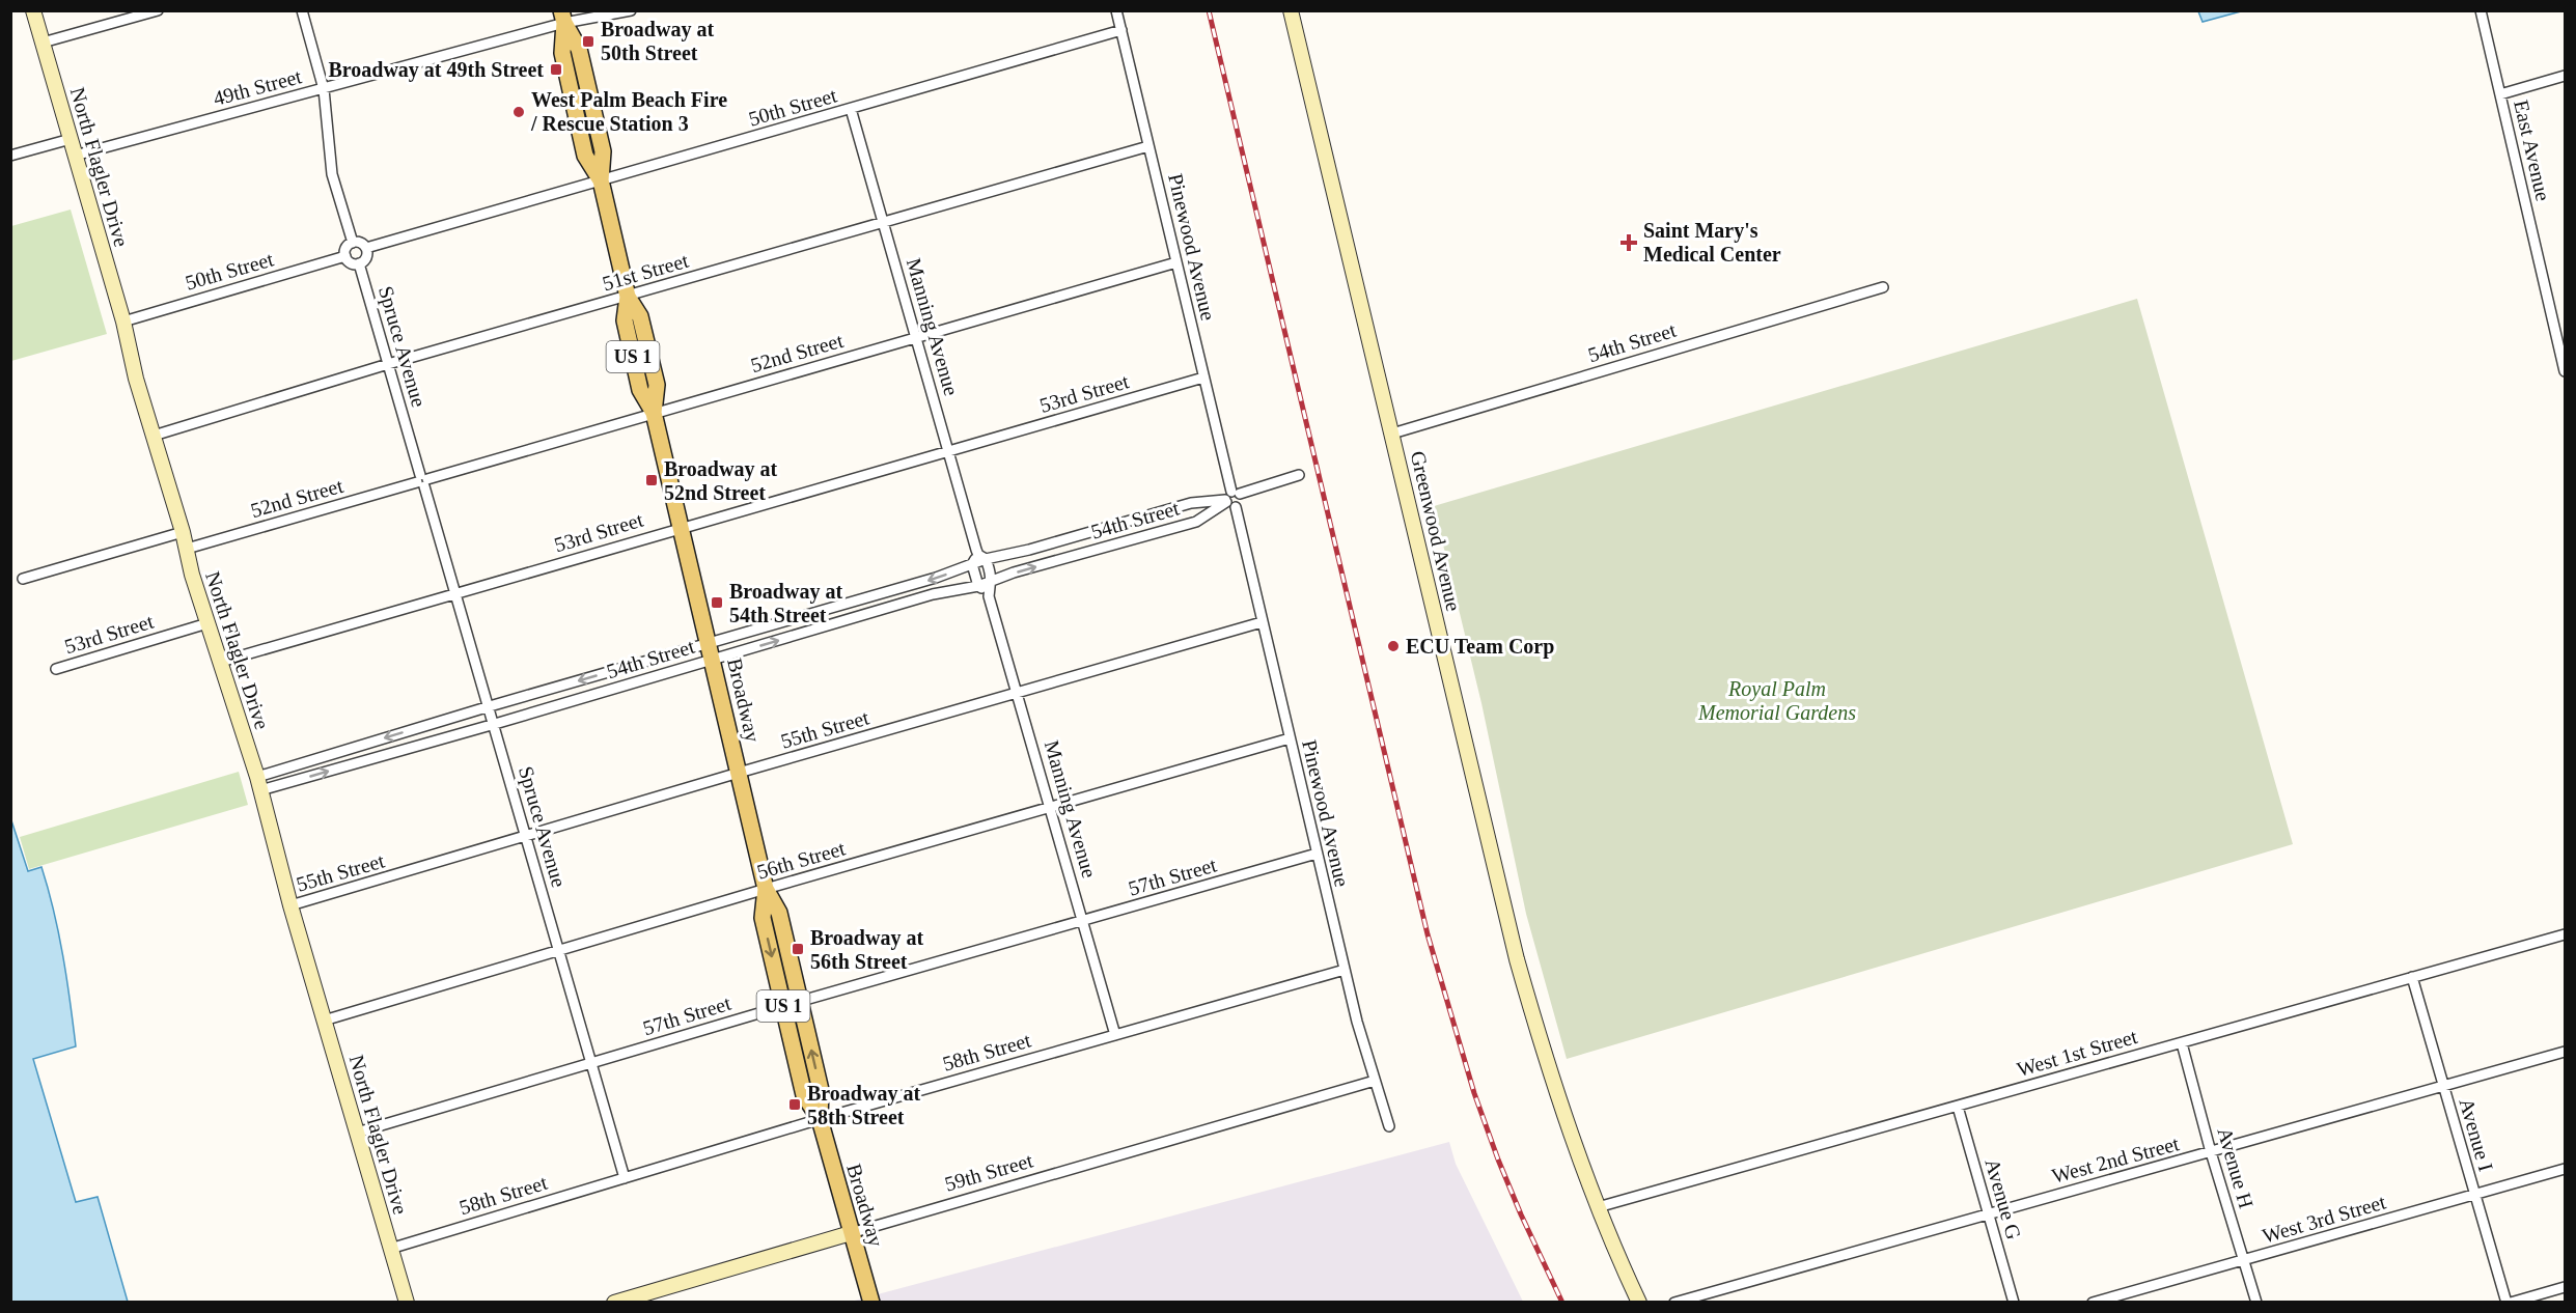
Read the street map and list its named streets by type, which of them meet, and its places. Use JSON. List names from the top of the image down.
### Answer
{
  "streets": {
    "main road": ["US 1", "Broadway"],
    "street": [
      "49th Street",
      "50th Street",
      "East Avenue",
      "North Flagler Drive",
      "Pinewood Avenue",
      "51st Street",
      "Manning Avenue",
      "54th Street",
      "Spruce Avenue",
      "52nd Street",
      "53rd Street",
      "Greenwood Avenue",
      "55th Street",
      "56th Street",
      "57th Street",
      "58th Street",
      "West 1st Street",
      "Avenue I",
      "West 2nd Street",
      "Avenue H",
      "59th Street",
      "Avenue G",
      "West 3rd Street"
    ]
  },
  "crossings": [
    ["49th Street", "North Flagler Drive"],
    ["49th Street", "Broadway"],
    ["50th Street", "North Flagler Drive"],
    ["50th Street", "Pinewood Avenue"],
    ["50th Street", "Manning Avenue"],
    ["50th Street", "Spruce Avenue"],
    ["50th Street", "Broadway"],
    ["North Flagler Drive", "51st Street"],
    ["North Flagler Drive", "54th Street"],
    ["North Flagler Drive", "52nd Street"],
    ["North Flagler Drive", "53rd Street"],
    ["North Flagler Drive", "55th Street"],
    ["North Flagler Drive", "56th Street"],
    ["North Flagler Drive", "57th Street"],
    ["North Flagler Drive", "58th Street"],
    ["Pinewood Avenue", "51st Street"],
    ["Pinewood Avenue", "54th Street"],
    ["Pinewood Avenue", "52nd Street"],
    ["Pinewood Avenue", "53rd Street"],
    ["Pinewood Avenue", "55th Street"],
    ["Pinewood Avenue", "56th Street"],
    ["Pinewood Avenue", "57th Street"],
    ["Pinewood Avenue", "58th Street"],
    ["Pinewood Avenue", "59th Street"],
    ["51st Street", "Manning Avenue"],
    ["51st Street", "Spruce Avenue"],
    ["51st Street", "Broadway"],
    ["Manning Avenue", "54th Street"],
    ["Manning Avenue", "52nd Street"],
    ["Manning Avenue", "53rd Street"],
    ["Manning Avenue", "55th Street"],
    ["Manning Avenue", "56th Street"],
    ["Manning Avenue", "57th Street"],
    ["Manning Avenue", "58th Street"],
    ["54th Street", "Spruce Avenue"],
    ["54th Street", "Greenwood Avenue"],
    ["54th Street", "Broadway"],
    ["Spruce Avenue", "52nd Street"],
    ["Spruce Avenue", "53rd Street"],
    ["Spruce Avenue", "55th Street"],
    ["Spruce Avenue", "56th Street"],
    ["Spruce Avenue", "57th Street"],
    ["Spruce Avenue", "58th Street"],
    ["52nd Street", "Broadway"],
    ["53rd Street", "Broadway"],
    ["Greenwood Avenue", "West 1st Street"],
    ["Broadway", "55th Street"],
    ["Broadway", "56th Street"],
    ["Broadway", "57th Street"],
    ["Broadway", "58th Street"],
    ["Broadway", "59th Street"],
    ["West 1st Street", "Avenue I"],
    ["West 1st Street", "Avenue H"],
    ["West 1st Street", "Avenue G"],
    ["Avenue I", "West 2nd Street"],
    ["Avenue I", "West 3rd Street"],
    ["West 2nd Street", "Avenue H"],
    ["West 2nd Street", "Avenue G"],
    ["Avenue H", "West 3rd Street"]
  ],
  "parks": ["Royal Palm Memorial Gardens"],
  "places": {
    "transit": [
      "Broadway at 50th Street",
      "Broadway at 49th Street",
      "Broadway at 52nd Street",
      "Broadway at 54th Street",
      "Broadway at 56th Street",
      "Broadway at 58th Street"
    ],
    "other": ["West Palm Beach Fire / Rescue Station 3", "ECU Team Corp"],
    "health": ["Saint Mary's Medical Center"]
  }
}
